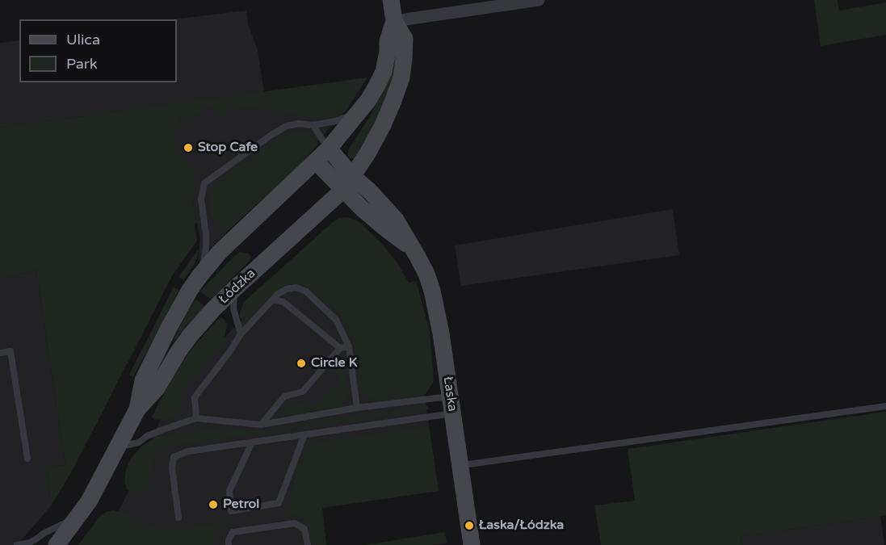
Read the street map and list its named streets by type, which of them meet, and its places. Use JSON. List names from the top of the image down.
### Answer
{
  "streets": {
    "main road": ["Łódzka", "Łaska"]
  },
  "crossings": [
    ["Łódzka", "Łaska"]
  ],
  "places": [
    "Stop Cafe",
    "Circle K",
    "Petrol",
    "Łaska/Łódzka"
  ],
  "legend": ["Ulica", "Park"]
}
